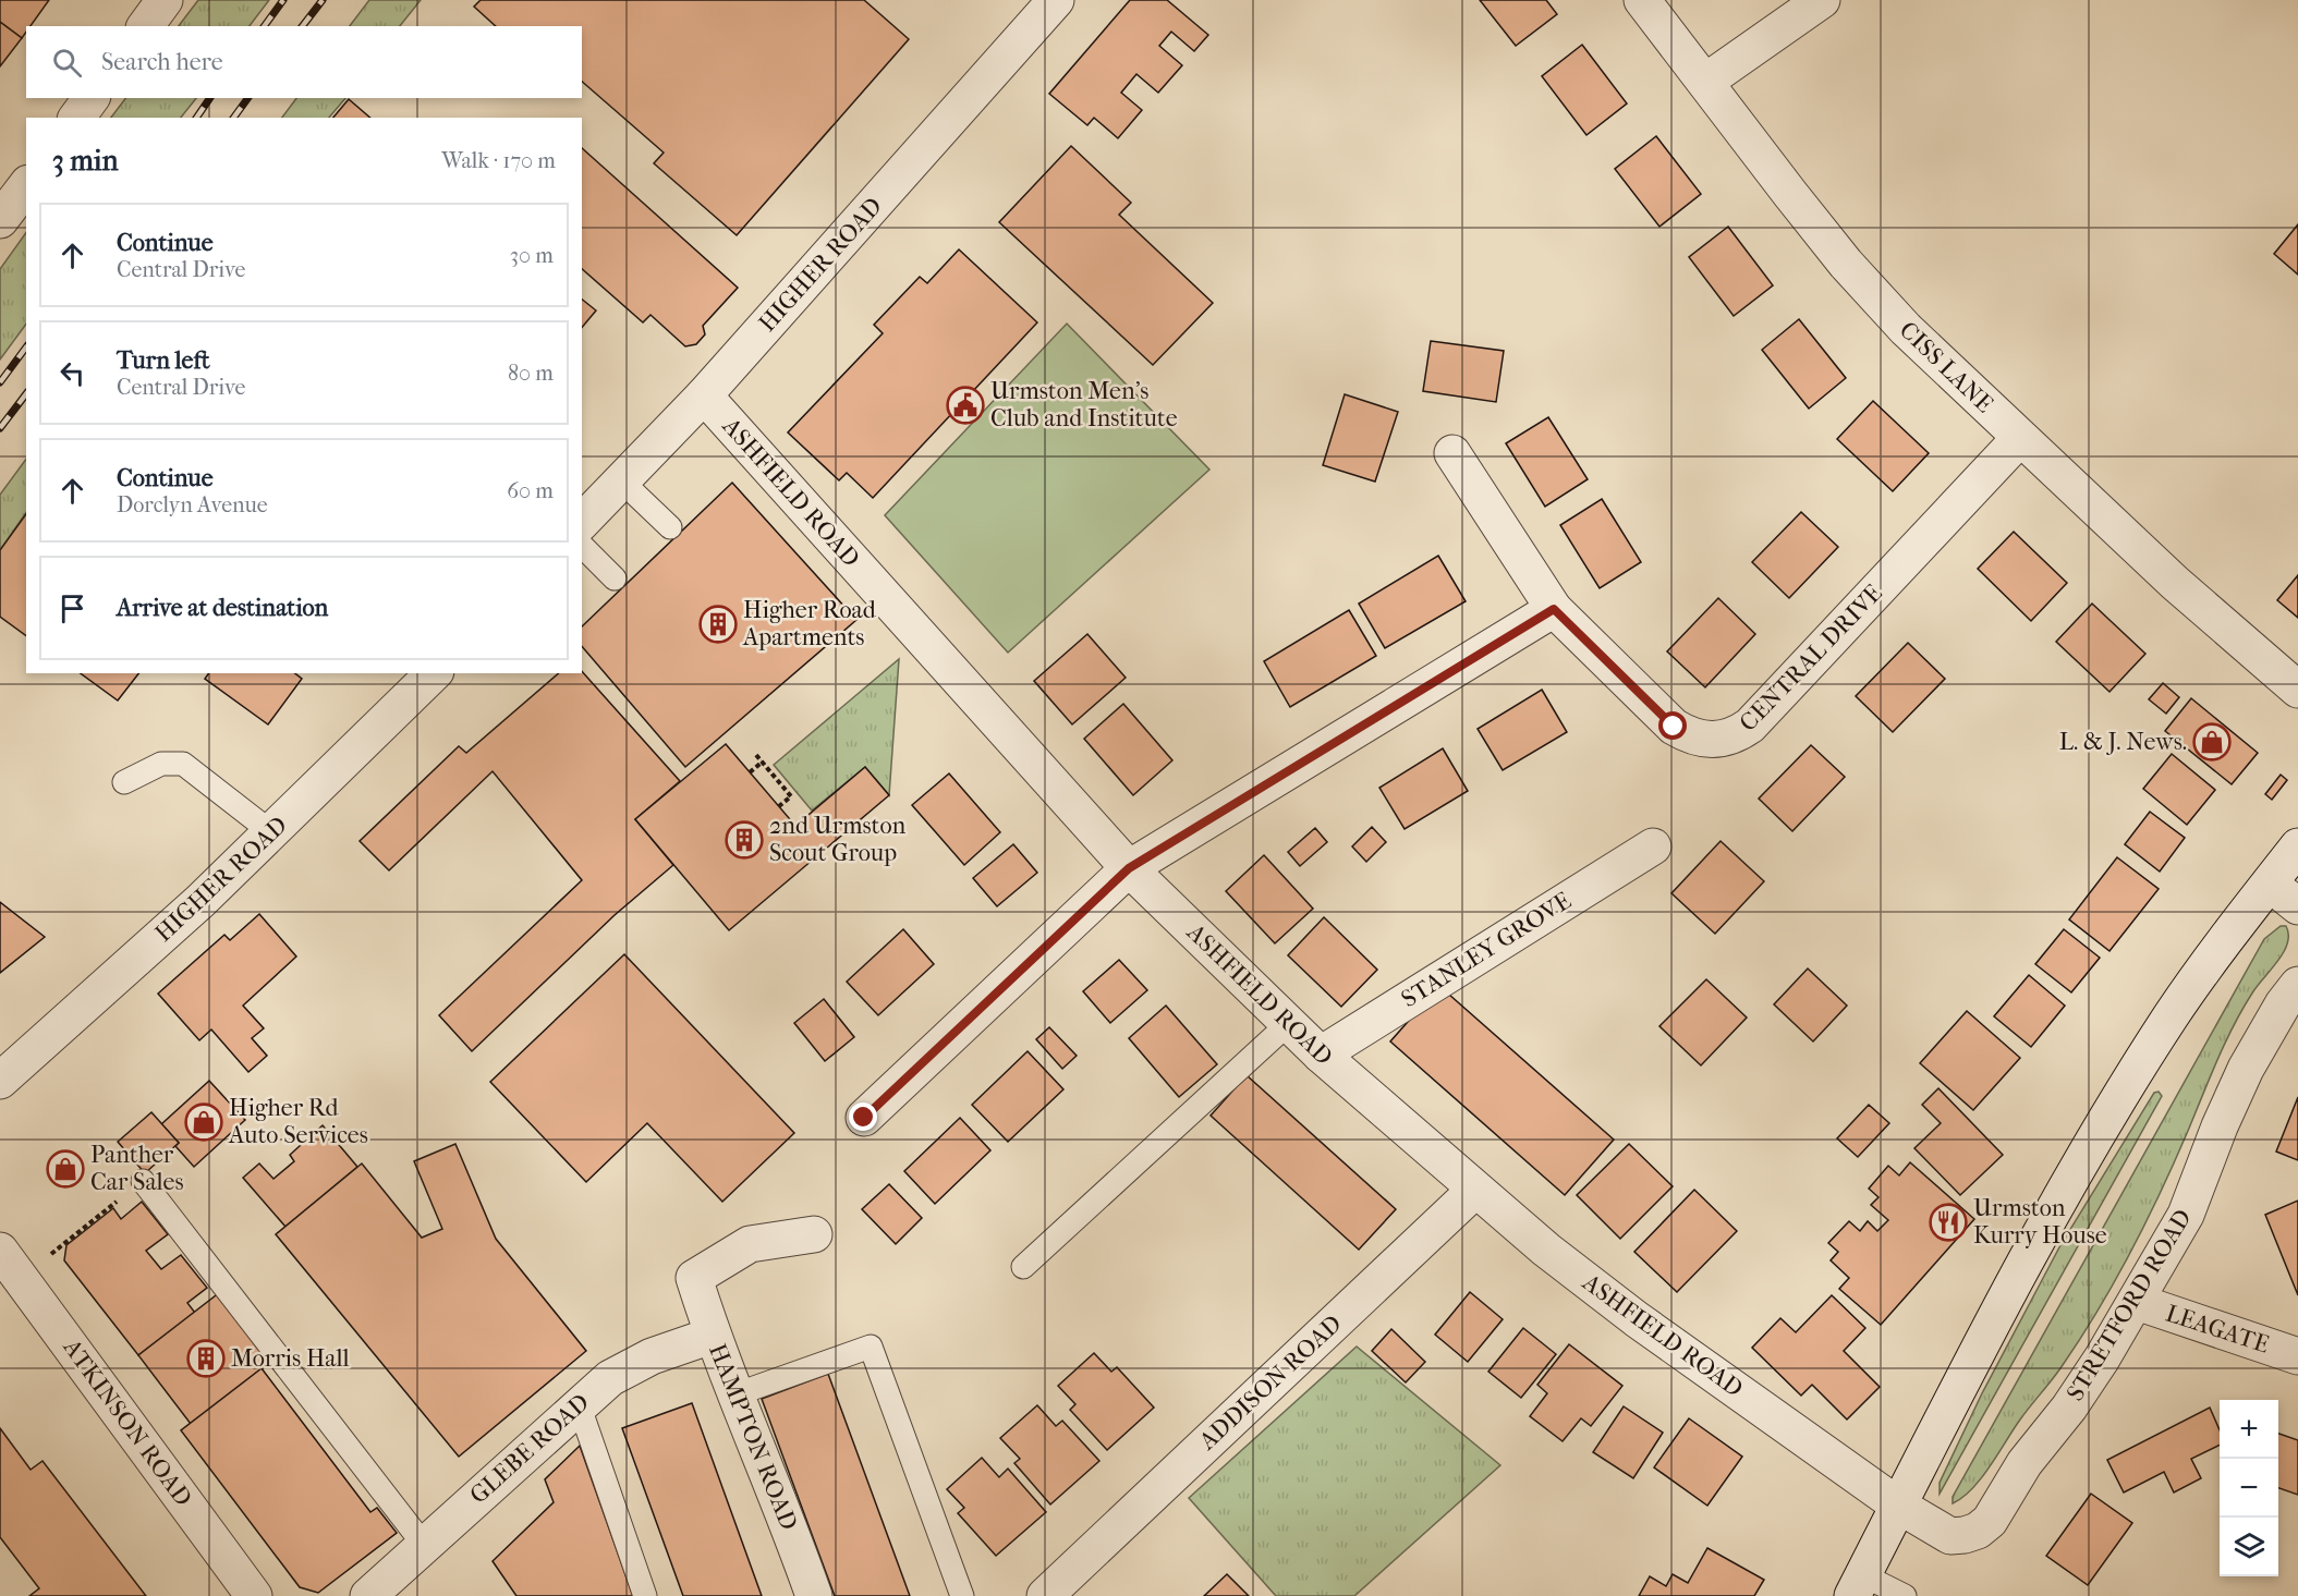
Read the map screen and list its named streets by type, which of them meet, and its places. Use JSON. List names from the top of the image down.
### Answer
{
  "streets": {
    "street": [
      "HIGHER ROAD",
      "CISS LANE",
      "ASHFIELD ROAD",
      "CENTRAL DRIVE",
      "STANLEY GROVE",
      "STRETFORD ROAD",
      "LEAGATE",
      "ADDISON ROAD",
      "ATKINSON ROAD",
      "HAMPTON ROAD",
      "GLEBE ROAD"
    ]
  },
  "crossings": [
    ["HIGHER ROAD", "ASHFIELD ROAD"],
    ["CISS LANE", "CENTRAL DRIVE"],
    ["ASHFIELD ROAD", "STANLEY GROVE"],
    ["ASHFIELD ROAD", "STRETFORD ROAD"],
    ["ASHFIELD ROAD", "ADDISON ROAD"],
    ["STRETFORD ROAD", "LEAGATE"],
    ["HAMPTON ROAD", "GLEBE ROAD"]
  ],
  "places": {
    "public building": ["Urmston Men's Club and Institute"],
    "building": ["Higher Road Apartments", "2nd Urmston Scout Group", "Morris Hall"],
    "shop": ["L. & J. News.", "Higher Rd Auto Services", "Panther Car Sales"],
    "restaurant": ["Urmston Kurry House"]
  },
  "page": {
    "search": "Search here",
    "heading": ["3 min", "Walk · 170 m"],
    "list": [
      ["Continue", "Central Drive", "30 m"],
      ["Turn left", "Central Drive", "80 m"],
      ["Continue", "Dorclyn Avenue", "60 m"],
      "Arrive at destination"
    ],
    "map_buttons": ["+", "−"]
  }
}
